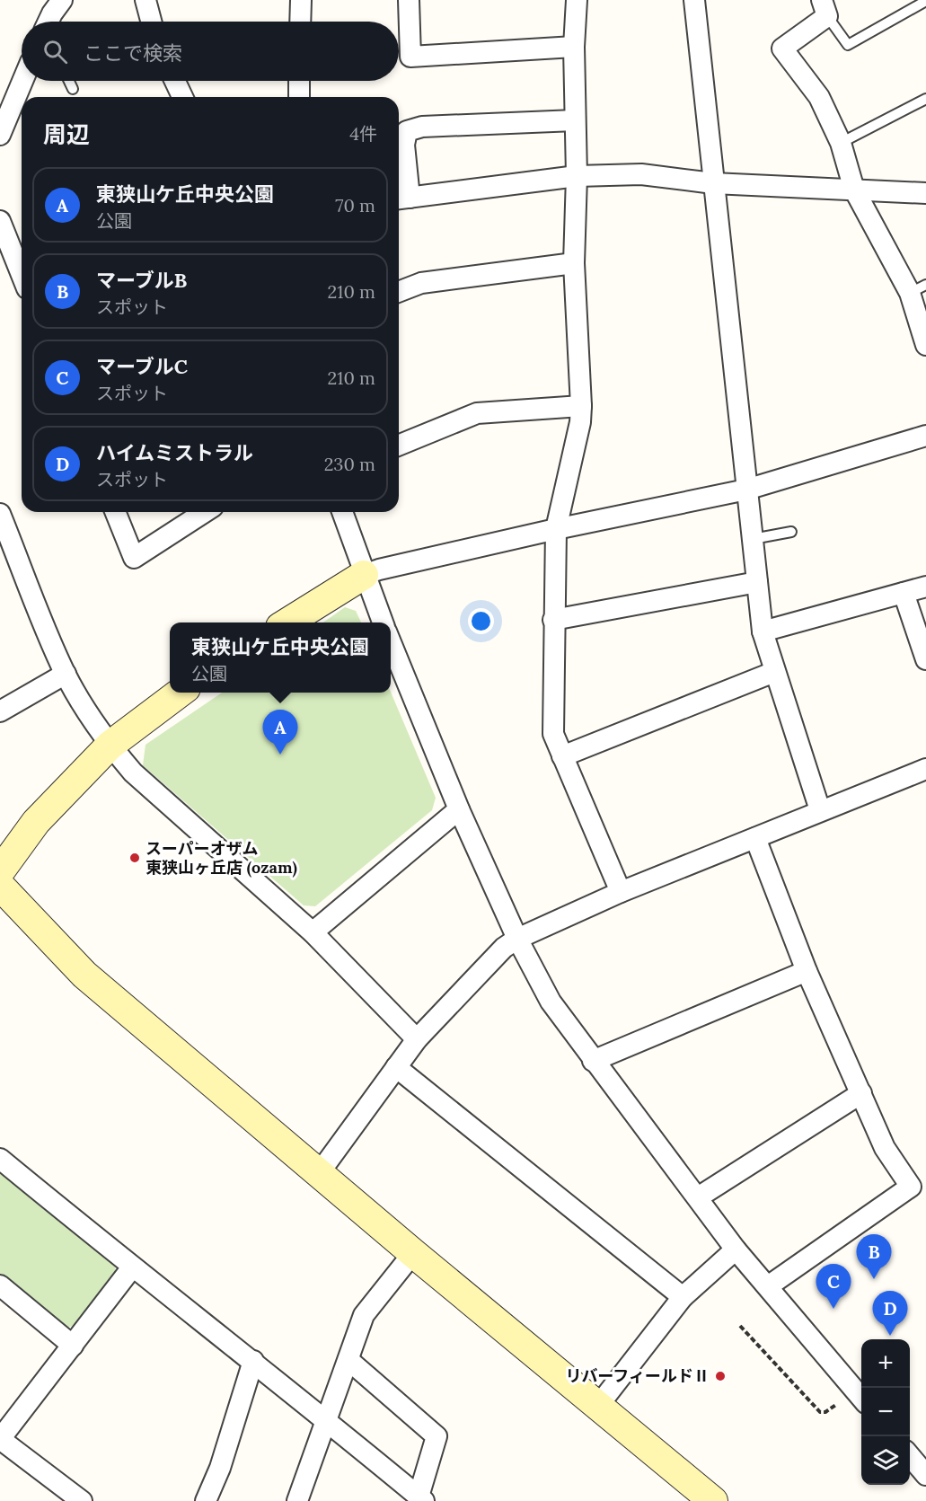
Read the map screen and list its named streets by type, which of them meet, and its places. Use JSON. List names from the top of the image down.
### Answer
{
  "places": ["スーパーオザム 東狭山ヶ丘店 (ozam)", "リバーフィールドⅡ"],
  "page": {
    "search": "ここで検索",
    "heading": ["周辺", "4件"],
    "list": [
      {
        "mark": "A",
        "name": "東狭山ケ丘中央公園",
        "note": "公園",
        "value": "70 m"
      },
      {
        "mark": "B",
        "name": "マーブルB",
        "note": "スポット",
        "value": "210 m"
      },
      {
        "mark": "C",
        "name": "マーブルC",
        "note": "スポット",
        "value": "210 m"
      },
      {
        "mark": "D",
        "name": "ハイムミストラル",
        "note": "スポット",
        "value": "230 m"
      }
    ],
    "popup": ["東狭山ケ丘中央公園", "公園"],
    "pins": [
      "A",
      "B",
      "C",
      "D"
    ],
    "map_buttons": ["+", "−"]
  }
}
